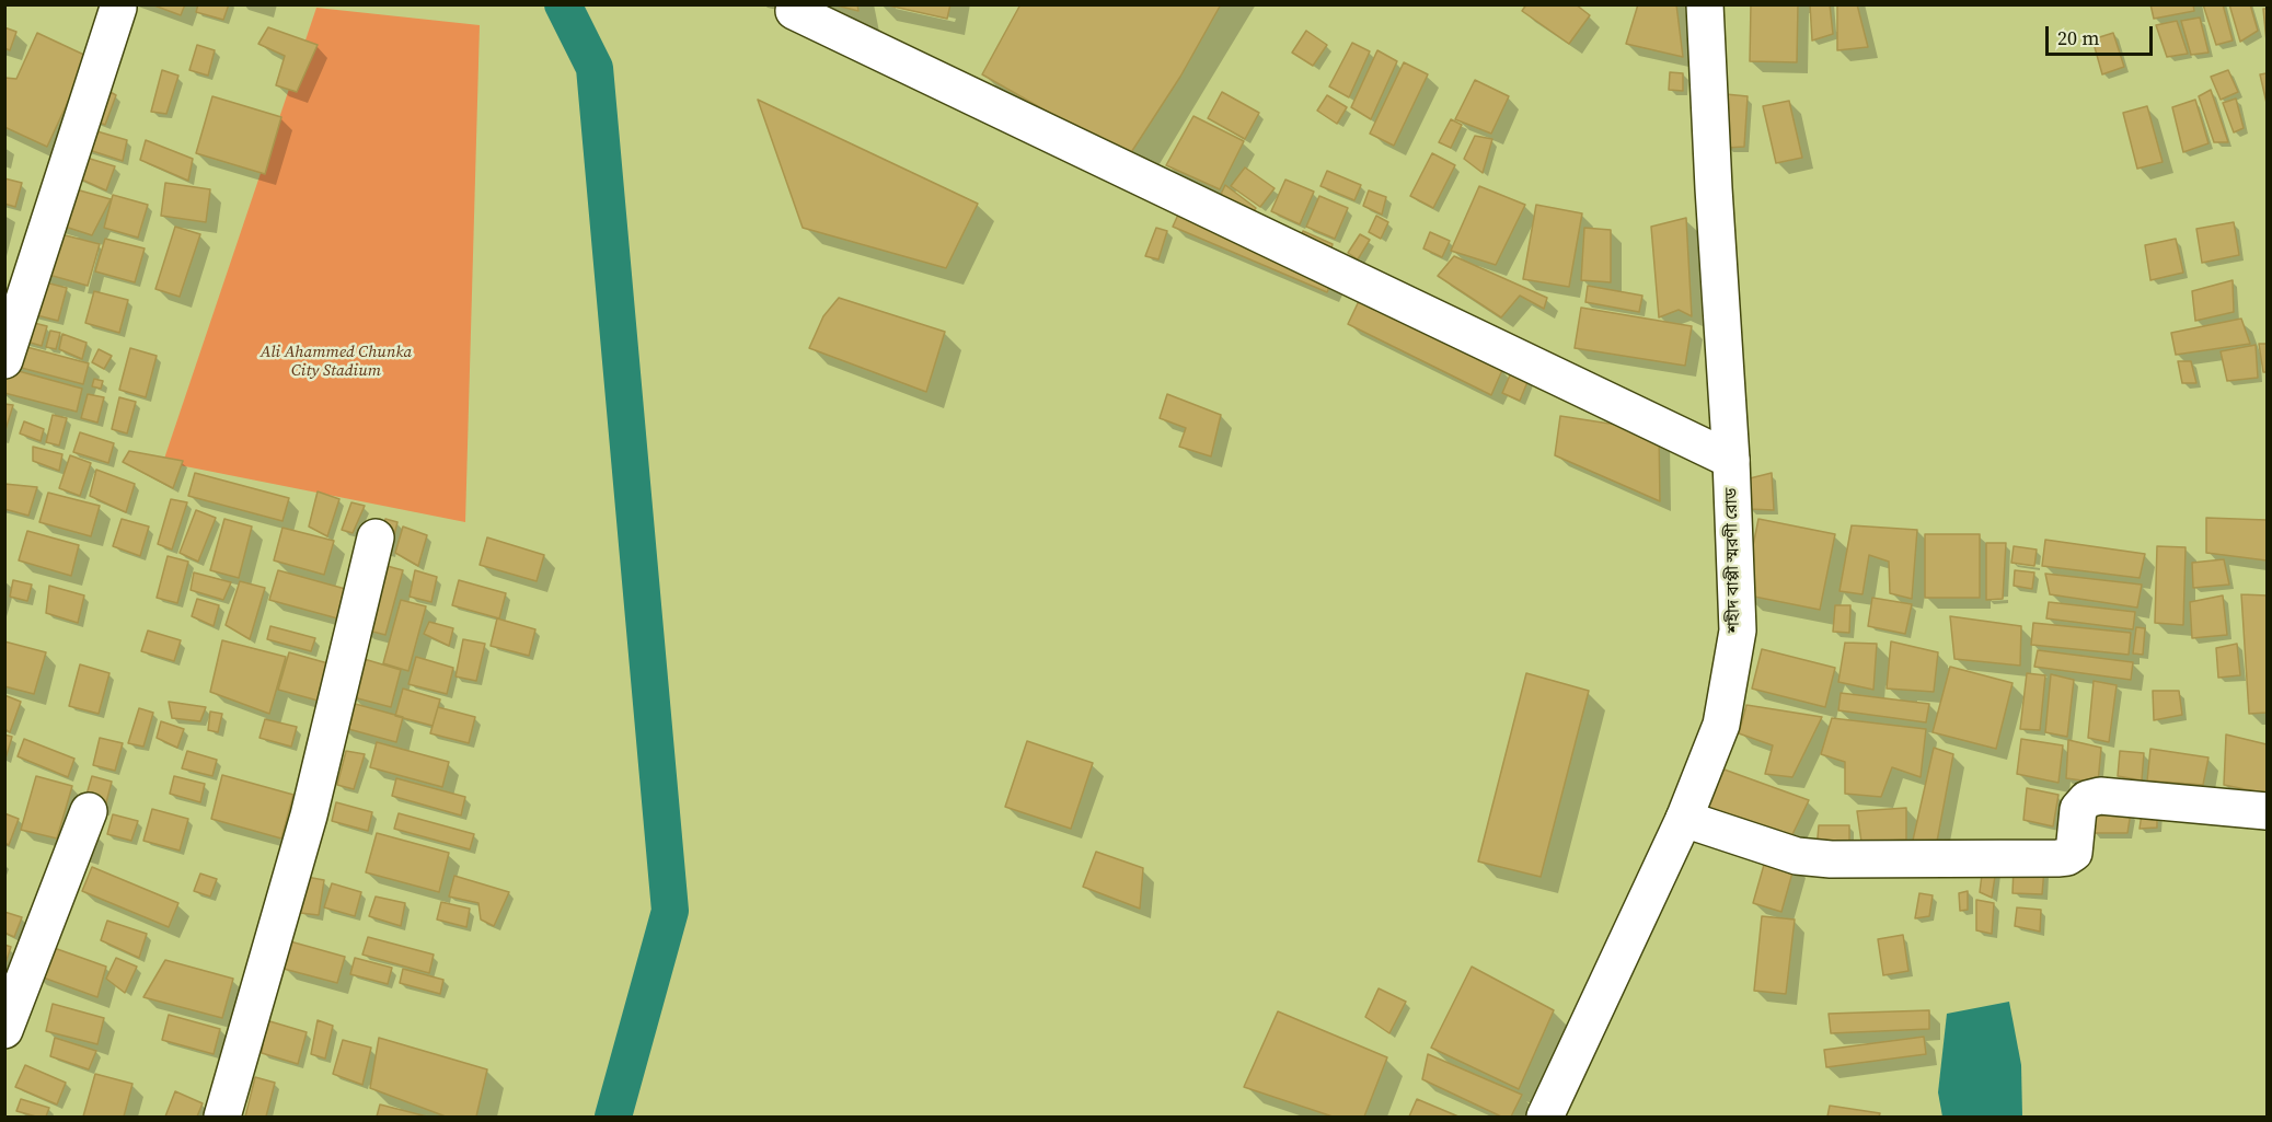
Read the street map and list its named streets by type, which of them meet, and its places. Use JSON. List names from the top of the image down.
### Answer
{
  "streets": {
    "street": ["শহীদ বাপ্পী স্মরণী রোড"]
  },
  "parks": ["Ali Ahammed Chunka City Stadium"],
  "scale_bar": "20 m"
}
